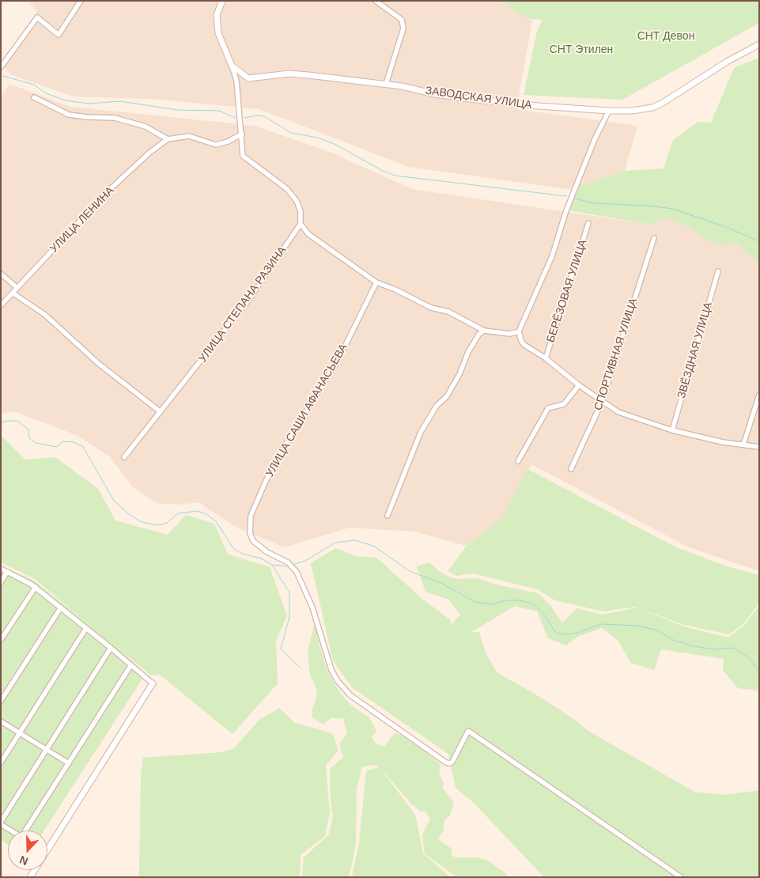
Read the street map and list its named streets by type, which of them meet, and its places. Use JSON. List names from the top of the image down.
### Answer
{
  "streets": {
    "street": [
      "ЗАВОДСКАЯ УЛИЦА",
      "УЛИЦА ЛЕНИНА",
      "БЕРЁЗОВАЯ УЛИЦА",
      "УЛИЦА СТЕПАНА РАЗИНА",
      "ЗВЁЗДНАЯ УЛИЦА",
      "СПОРТИВНАЯ УЛИЦА",
      "УЛИЦА САШИ АФАНАСЬЕВА"
    ]
  },
  "parks": ["СНТ Девон", "СНТ Этилен"],
  "north": "bottom"
}
